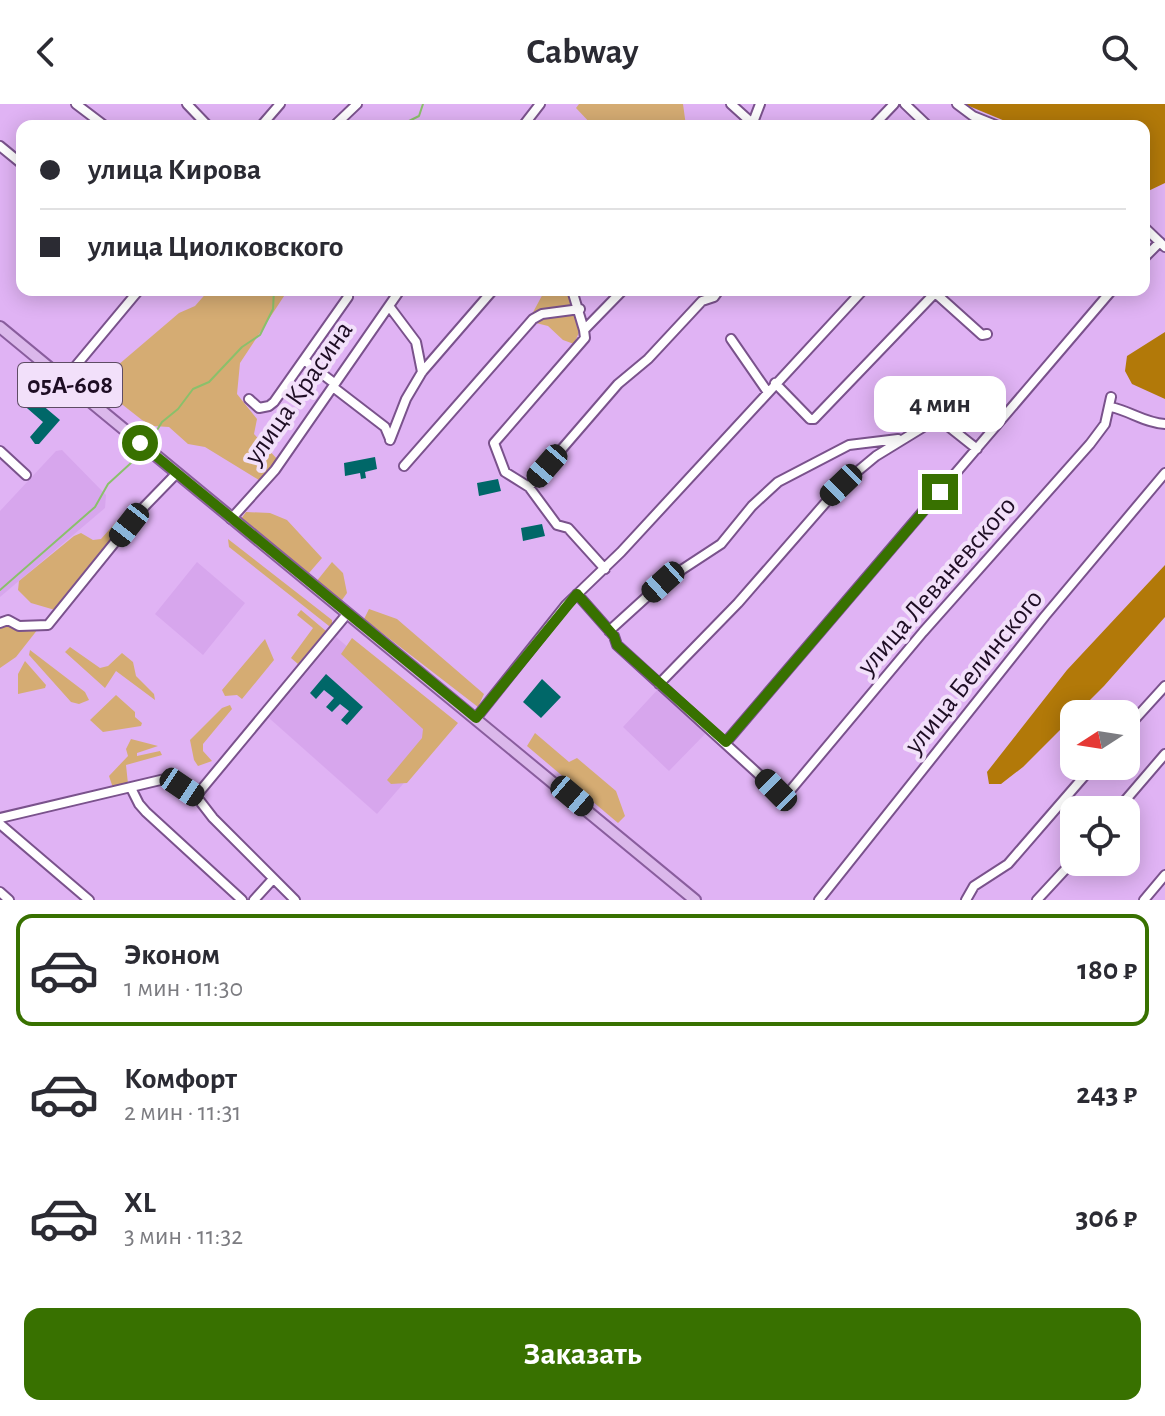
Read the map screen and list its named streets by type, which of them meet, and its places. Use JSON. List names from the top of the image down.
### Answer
{
  "streets": {
    "main road": ["05А-608"],
    "street": ["улица Красина", "улица Леваневского", "улица Белинского"]
  },
  "crossings": [
    ["05А-608", "улица Красина"]
  ],
  "north": "left",
  "page": {
    "header": "Cabway",
    "banner": ["улица Кирова", "улица Циолковского"],
    "bubble": "4 мин",
    "list": [
      {
        "name": "Эконом",
        "note": "1 мин · 11:30",
        "value": "180 ₽"
      },
      {
        "name": "Комфорт",
        "note": "2 мин · 11:31",
        "value": "243 ₽"
      },
      {
        "name": "XL",
        "note": "3 мин · 11:32",
        "value": "306 ₽"
      }
    ],
    "buttons": "Заказать"
  }
}
